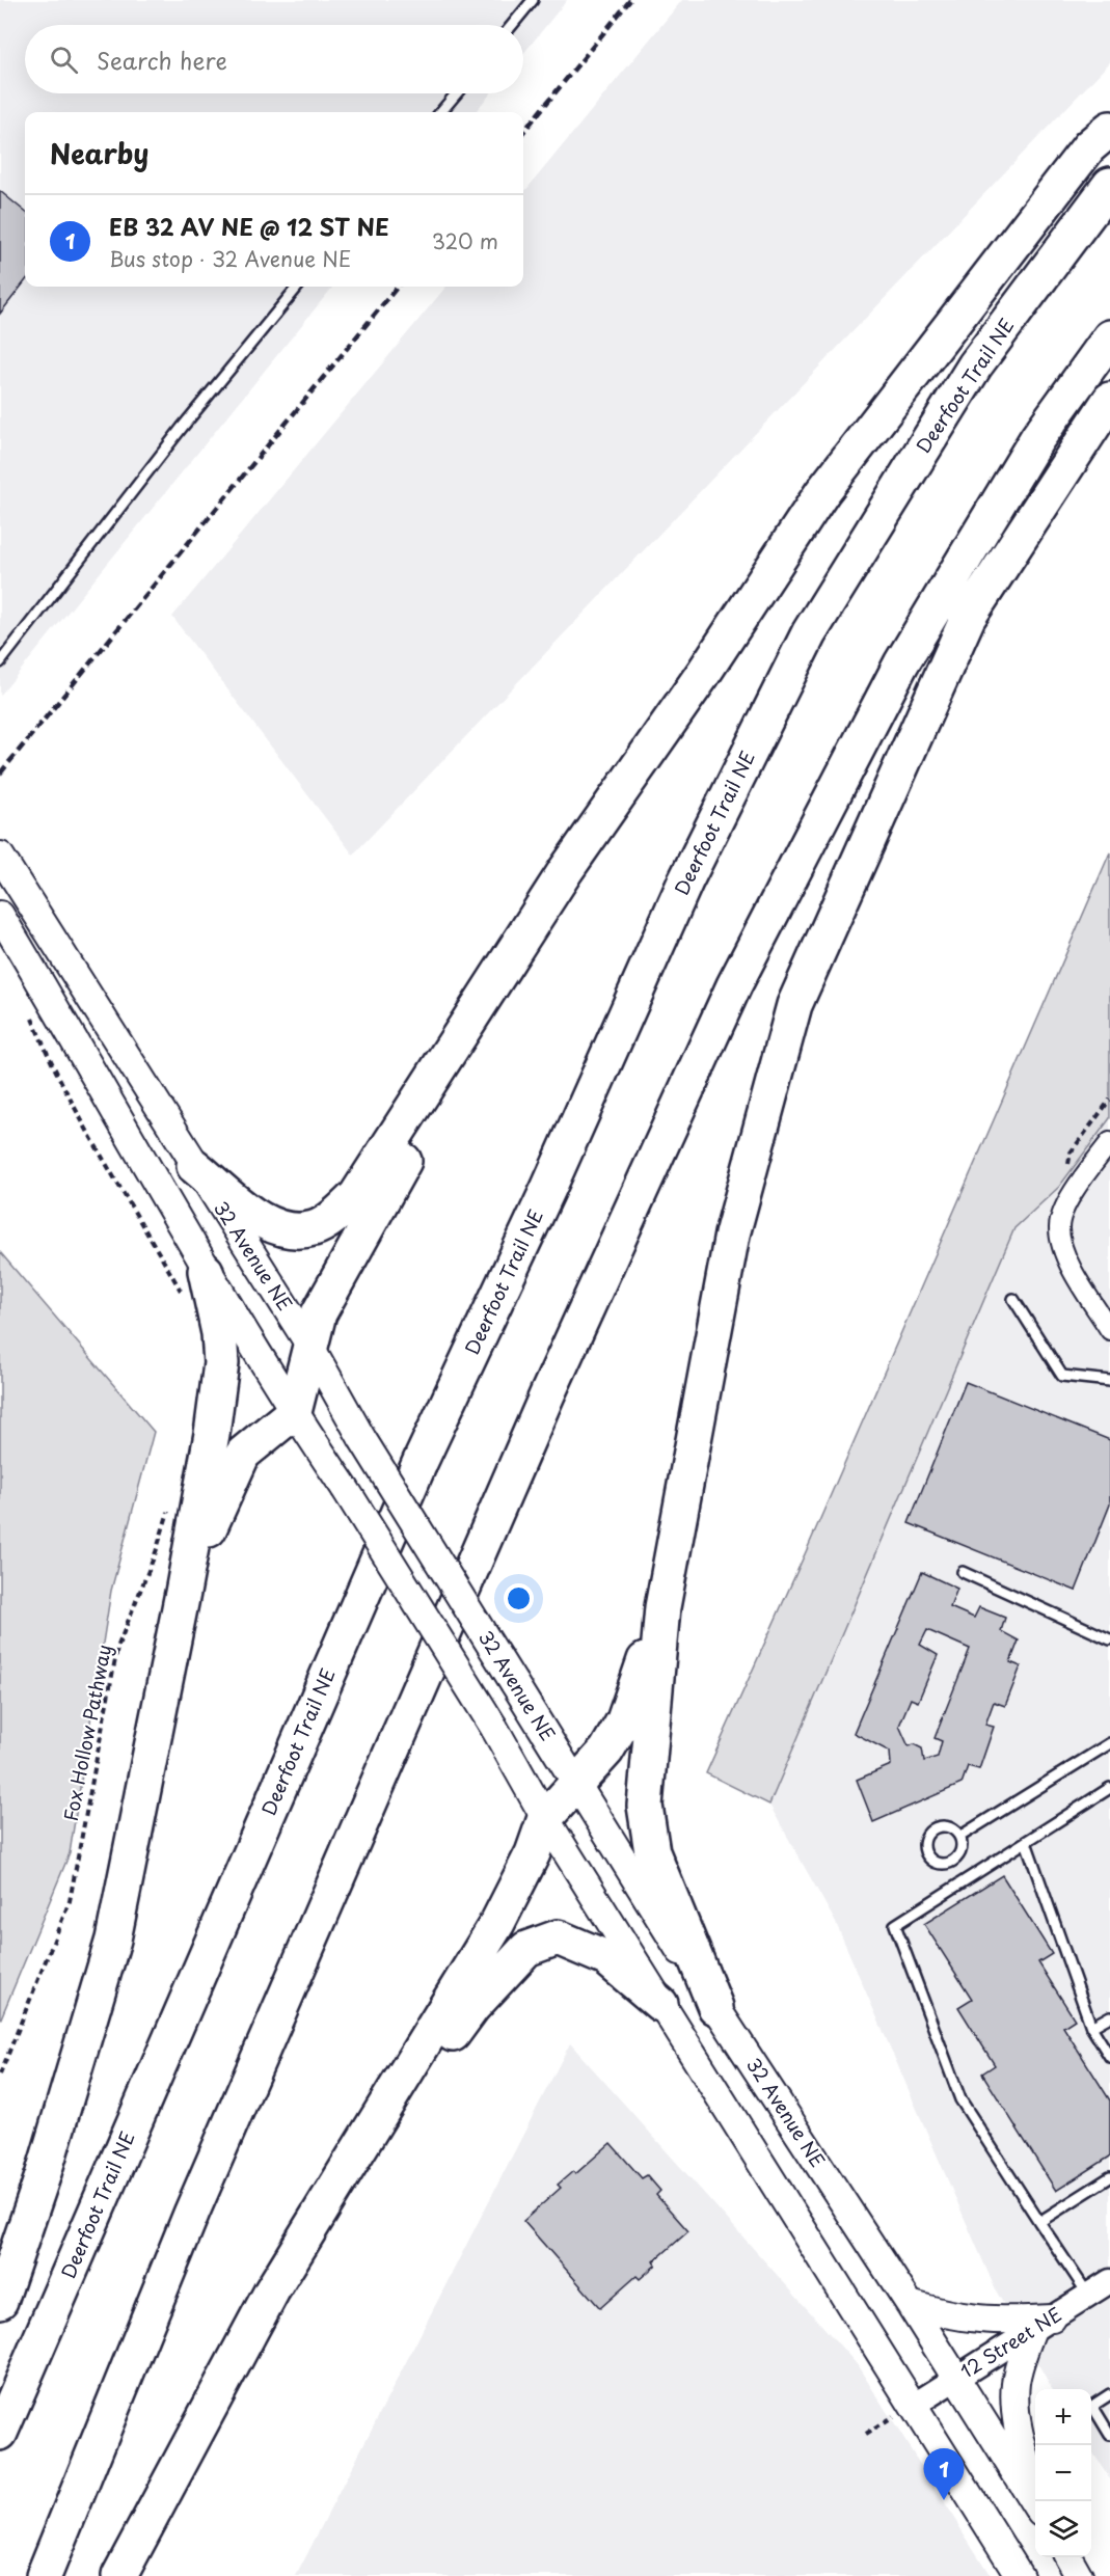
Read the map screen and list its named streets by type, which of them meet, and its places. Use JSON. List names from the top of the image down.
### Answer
{
  "streets": {
    "highway": ["Deerfoot Trail NE"],
    "main road": ["32 Avenue NE"],
    "street": ["12 Street NE"],
    "path": ["Fox Hollow Pathway"]
  },
  "crossings": [
    ["32 Avenue NE", "12 Street NE"]
  ],
  "page": {
    "search": "Search here",
    "heading": "Nearby",
    "list": [
      {
        "mark": "1",
        "name": "EB 32 AV NE @ 12 ST NE",
        "note": "Bus stop · 32 Avenue NE",
        "value": "320 m"
      }
    ],
    "map_buttons": ["+", "−"],
    "pins": "1"
  }
}
